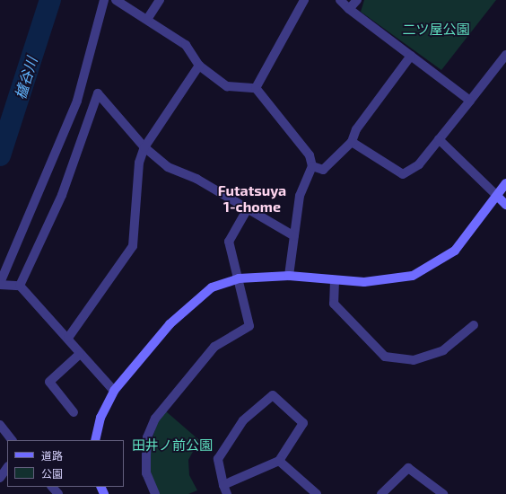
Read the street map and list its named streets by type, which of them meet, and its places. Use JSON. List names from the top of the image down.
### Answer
{
  "districts": ["Futatsuya 1-chome"],
  "water": ["櫨谷川"],
  "parks": ["二ツ屋公園", "田井ノ前公園"],
  "legend": ["道路", "公園"]
}
